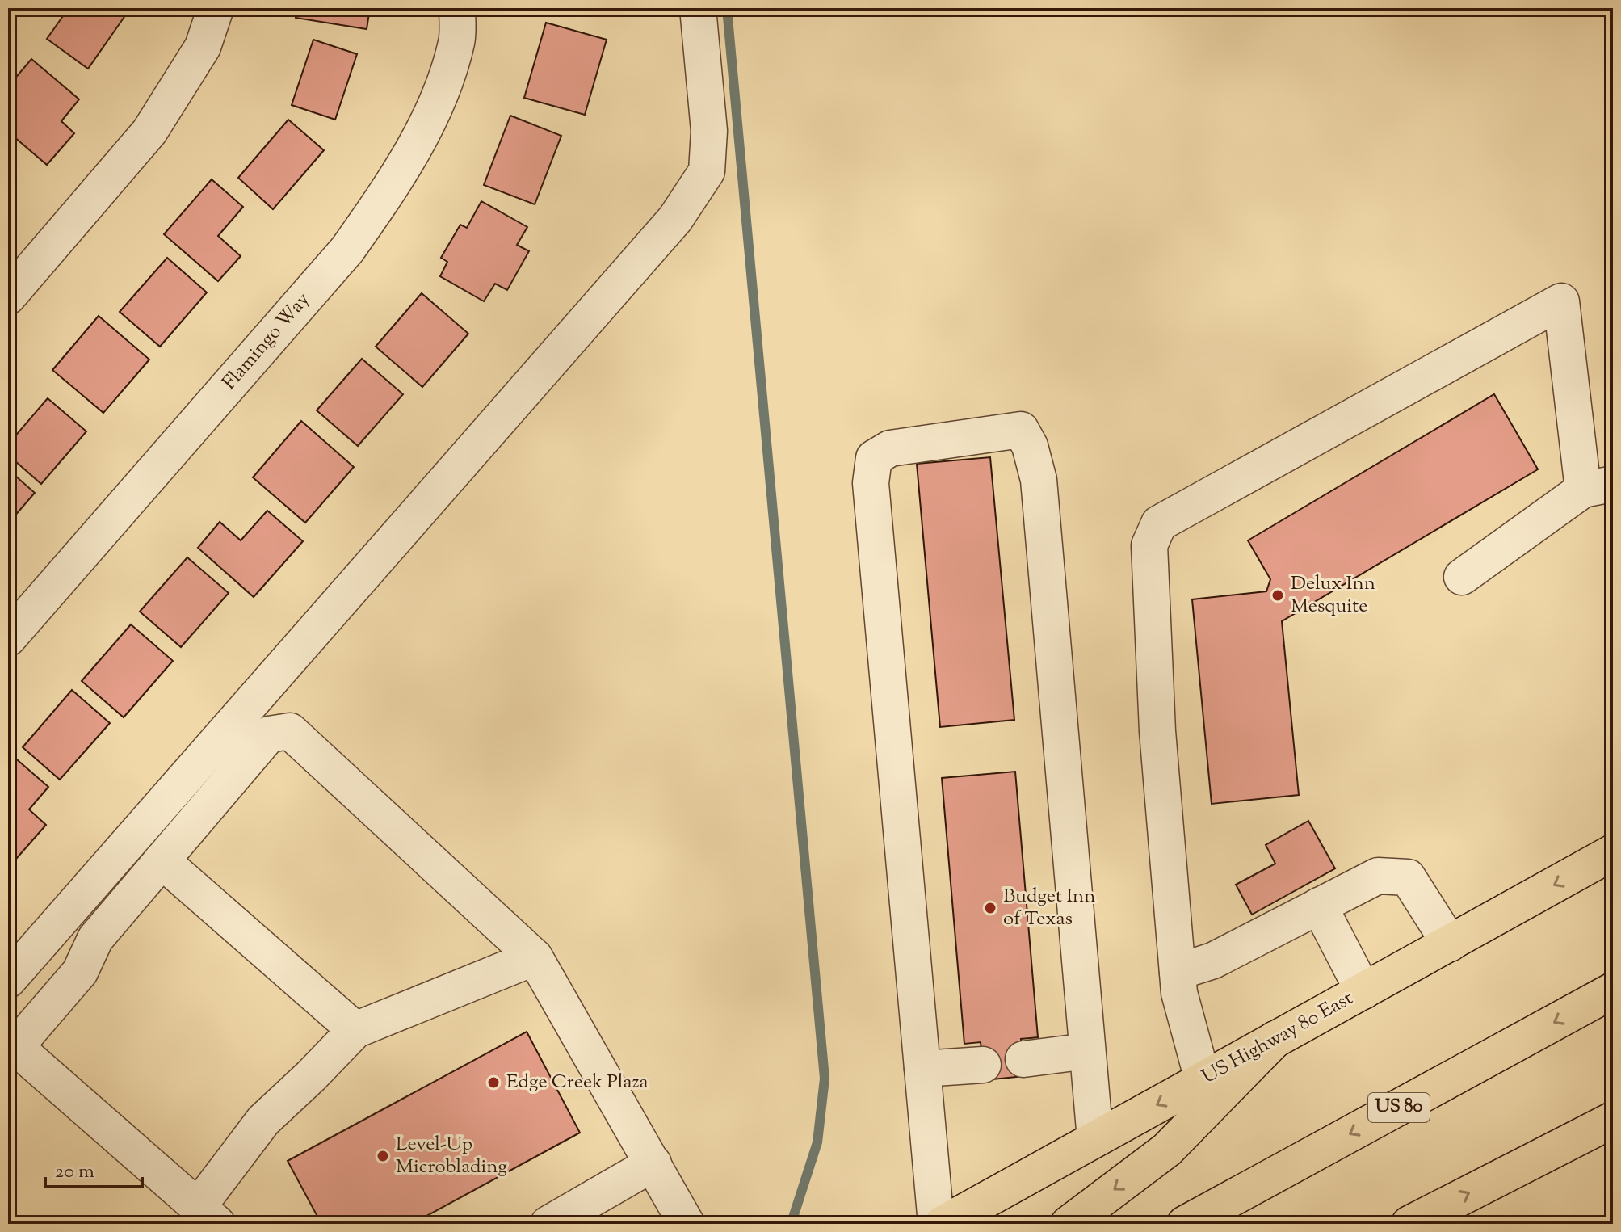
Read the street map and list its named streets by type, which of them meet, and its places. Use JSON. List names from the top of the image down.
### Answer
{
  "streets": {
    "main road": ["US Highway 80 East", "US 80"],
    "street": ["Flamingo Way"]
  },
  "places": [
    "Delux Inn Mesquite",
    "Budget Inn of Texas",
    "Edge Creek Plaza",
    "Level-Up Microblading"
  ],
  "scale_bar": "20 m"
}
